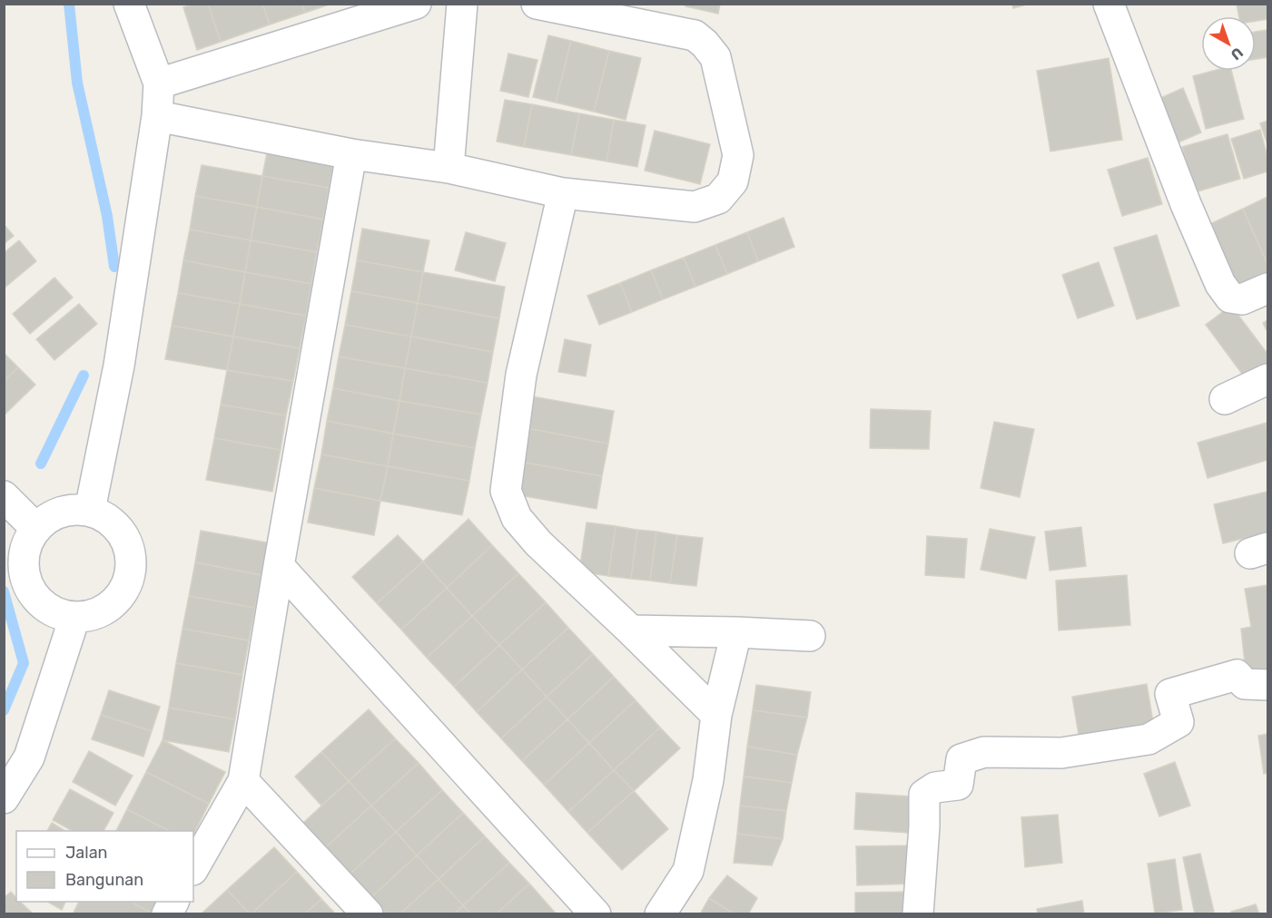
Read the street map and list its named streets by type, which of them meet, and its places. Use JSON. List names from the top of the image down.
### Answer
{
  "legend": ["Jalan", "Bangunan"],
  "north": "bottom right"
}
